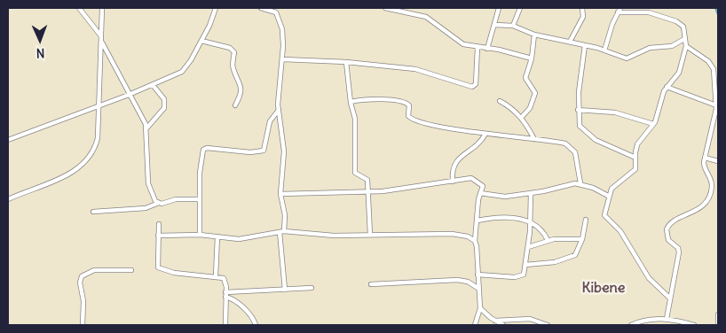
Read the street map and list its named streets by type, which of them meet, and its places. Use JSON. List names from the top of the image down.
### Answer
{
  "districts": ["Kibene"],
  "north": "bottom"
}
